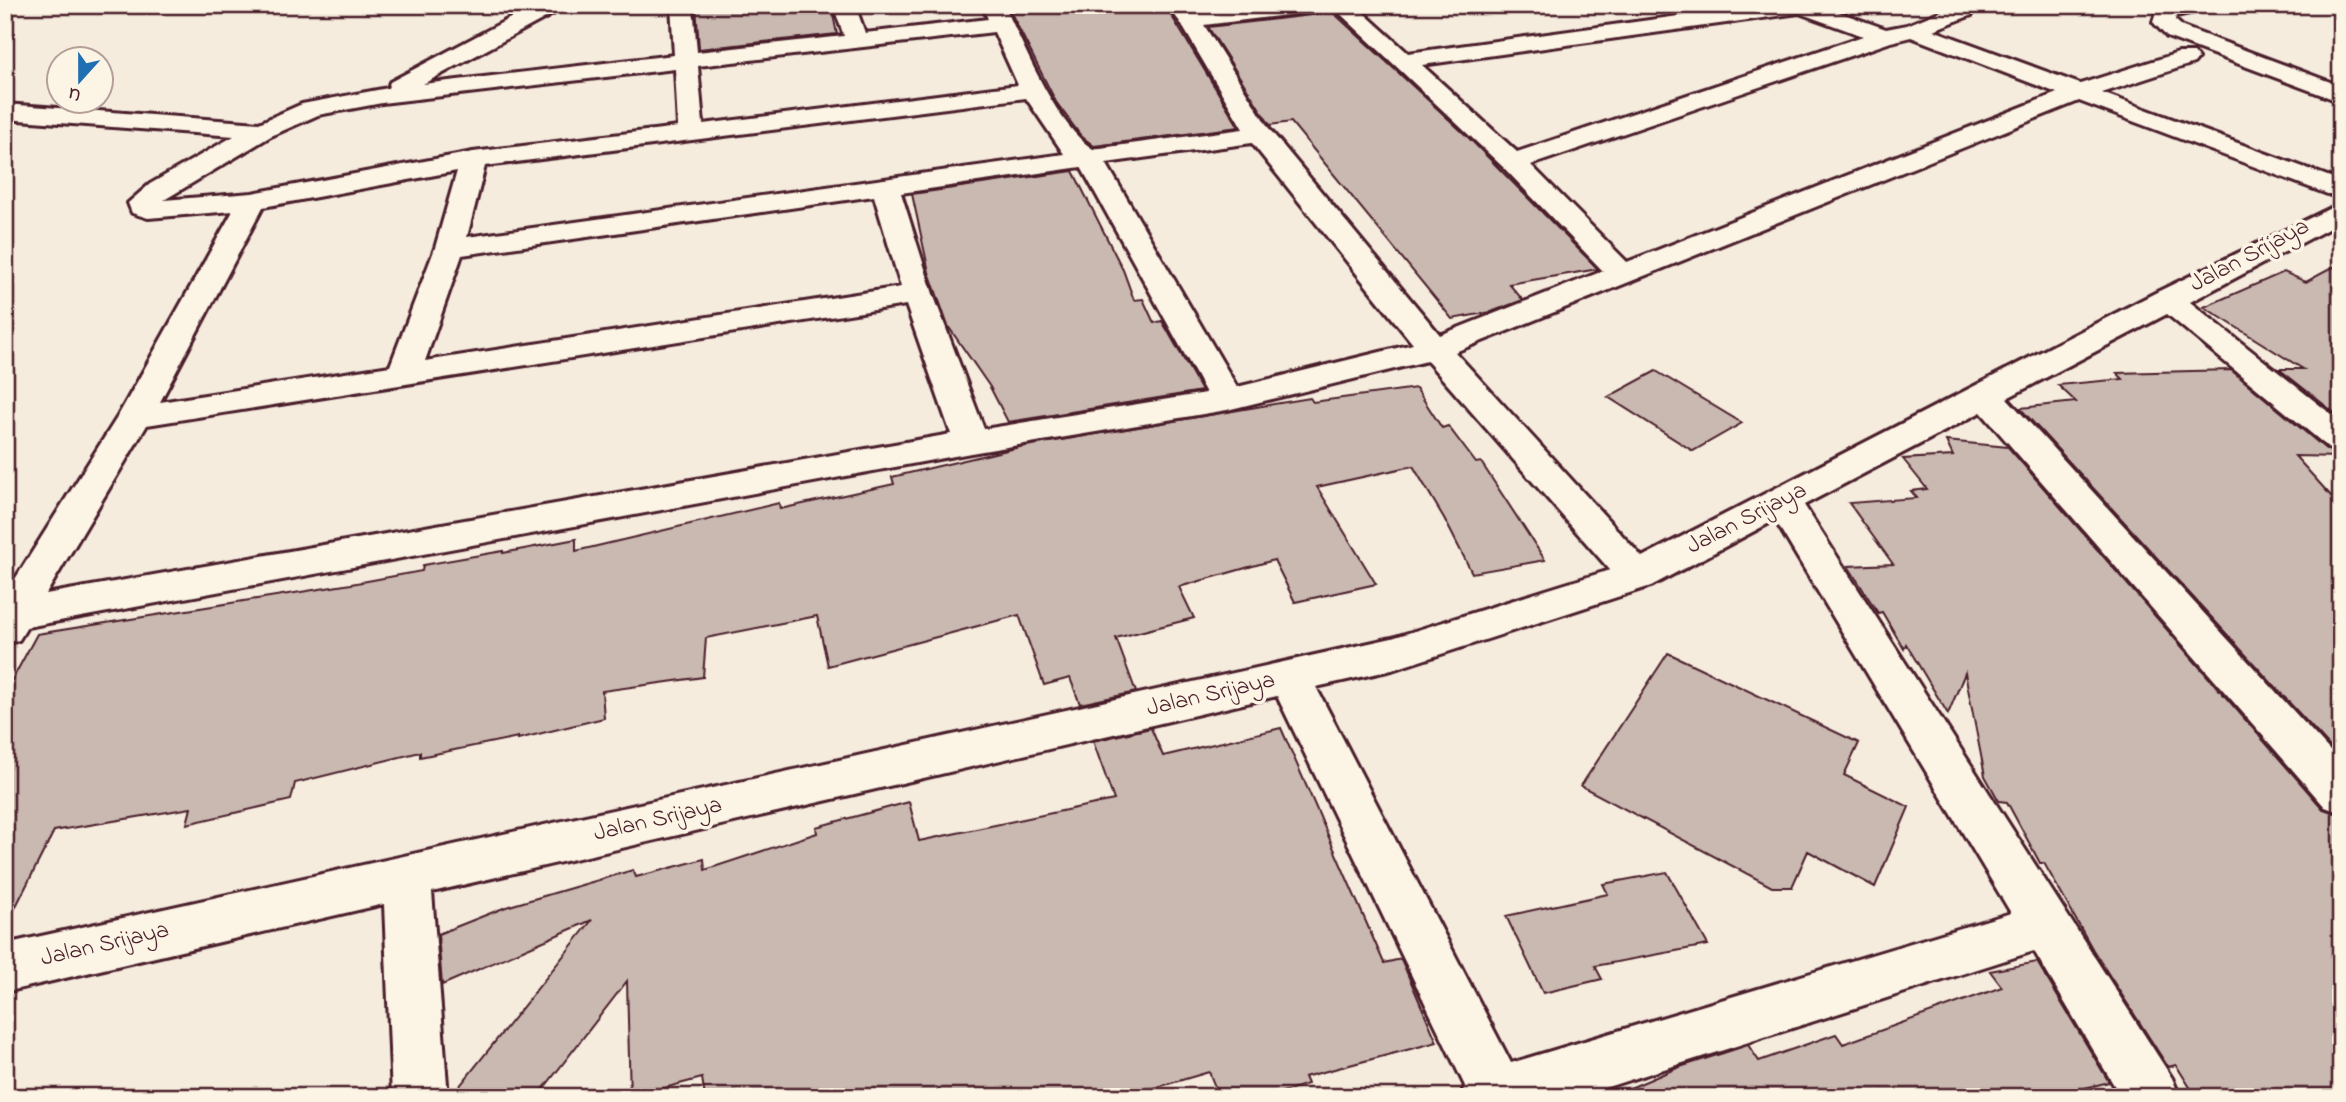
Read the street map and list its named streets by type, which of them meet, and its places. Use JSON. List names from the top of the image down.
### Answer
{
  "streets": {
    "street": ["Jalan Srijaya"]
  },
  "north": "bottom"
}
